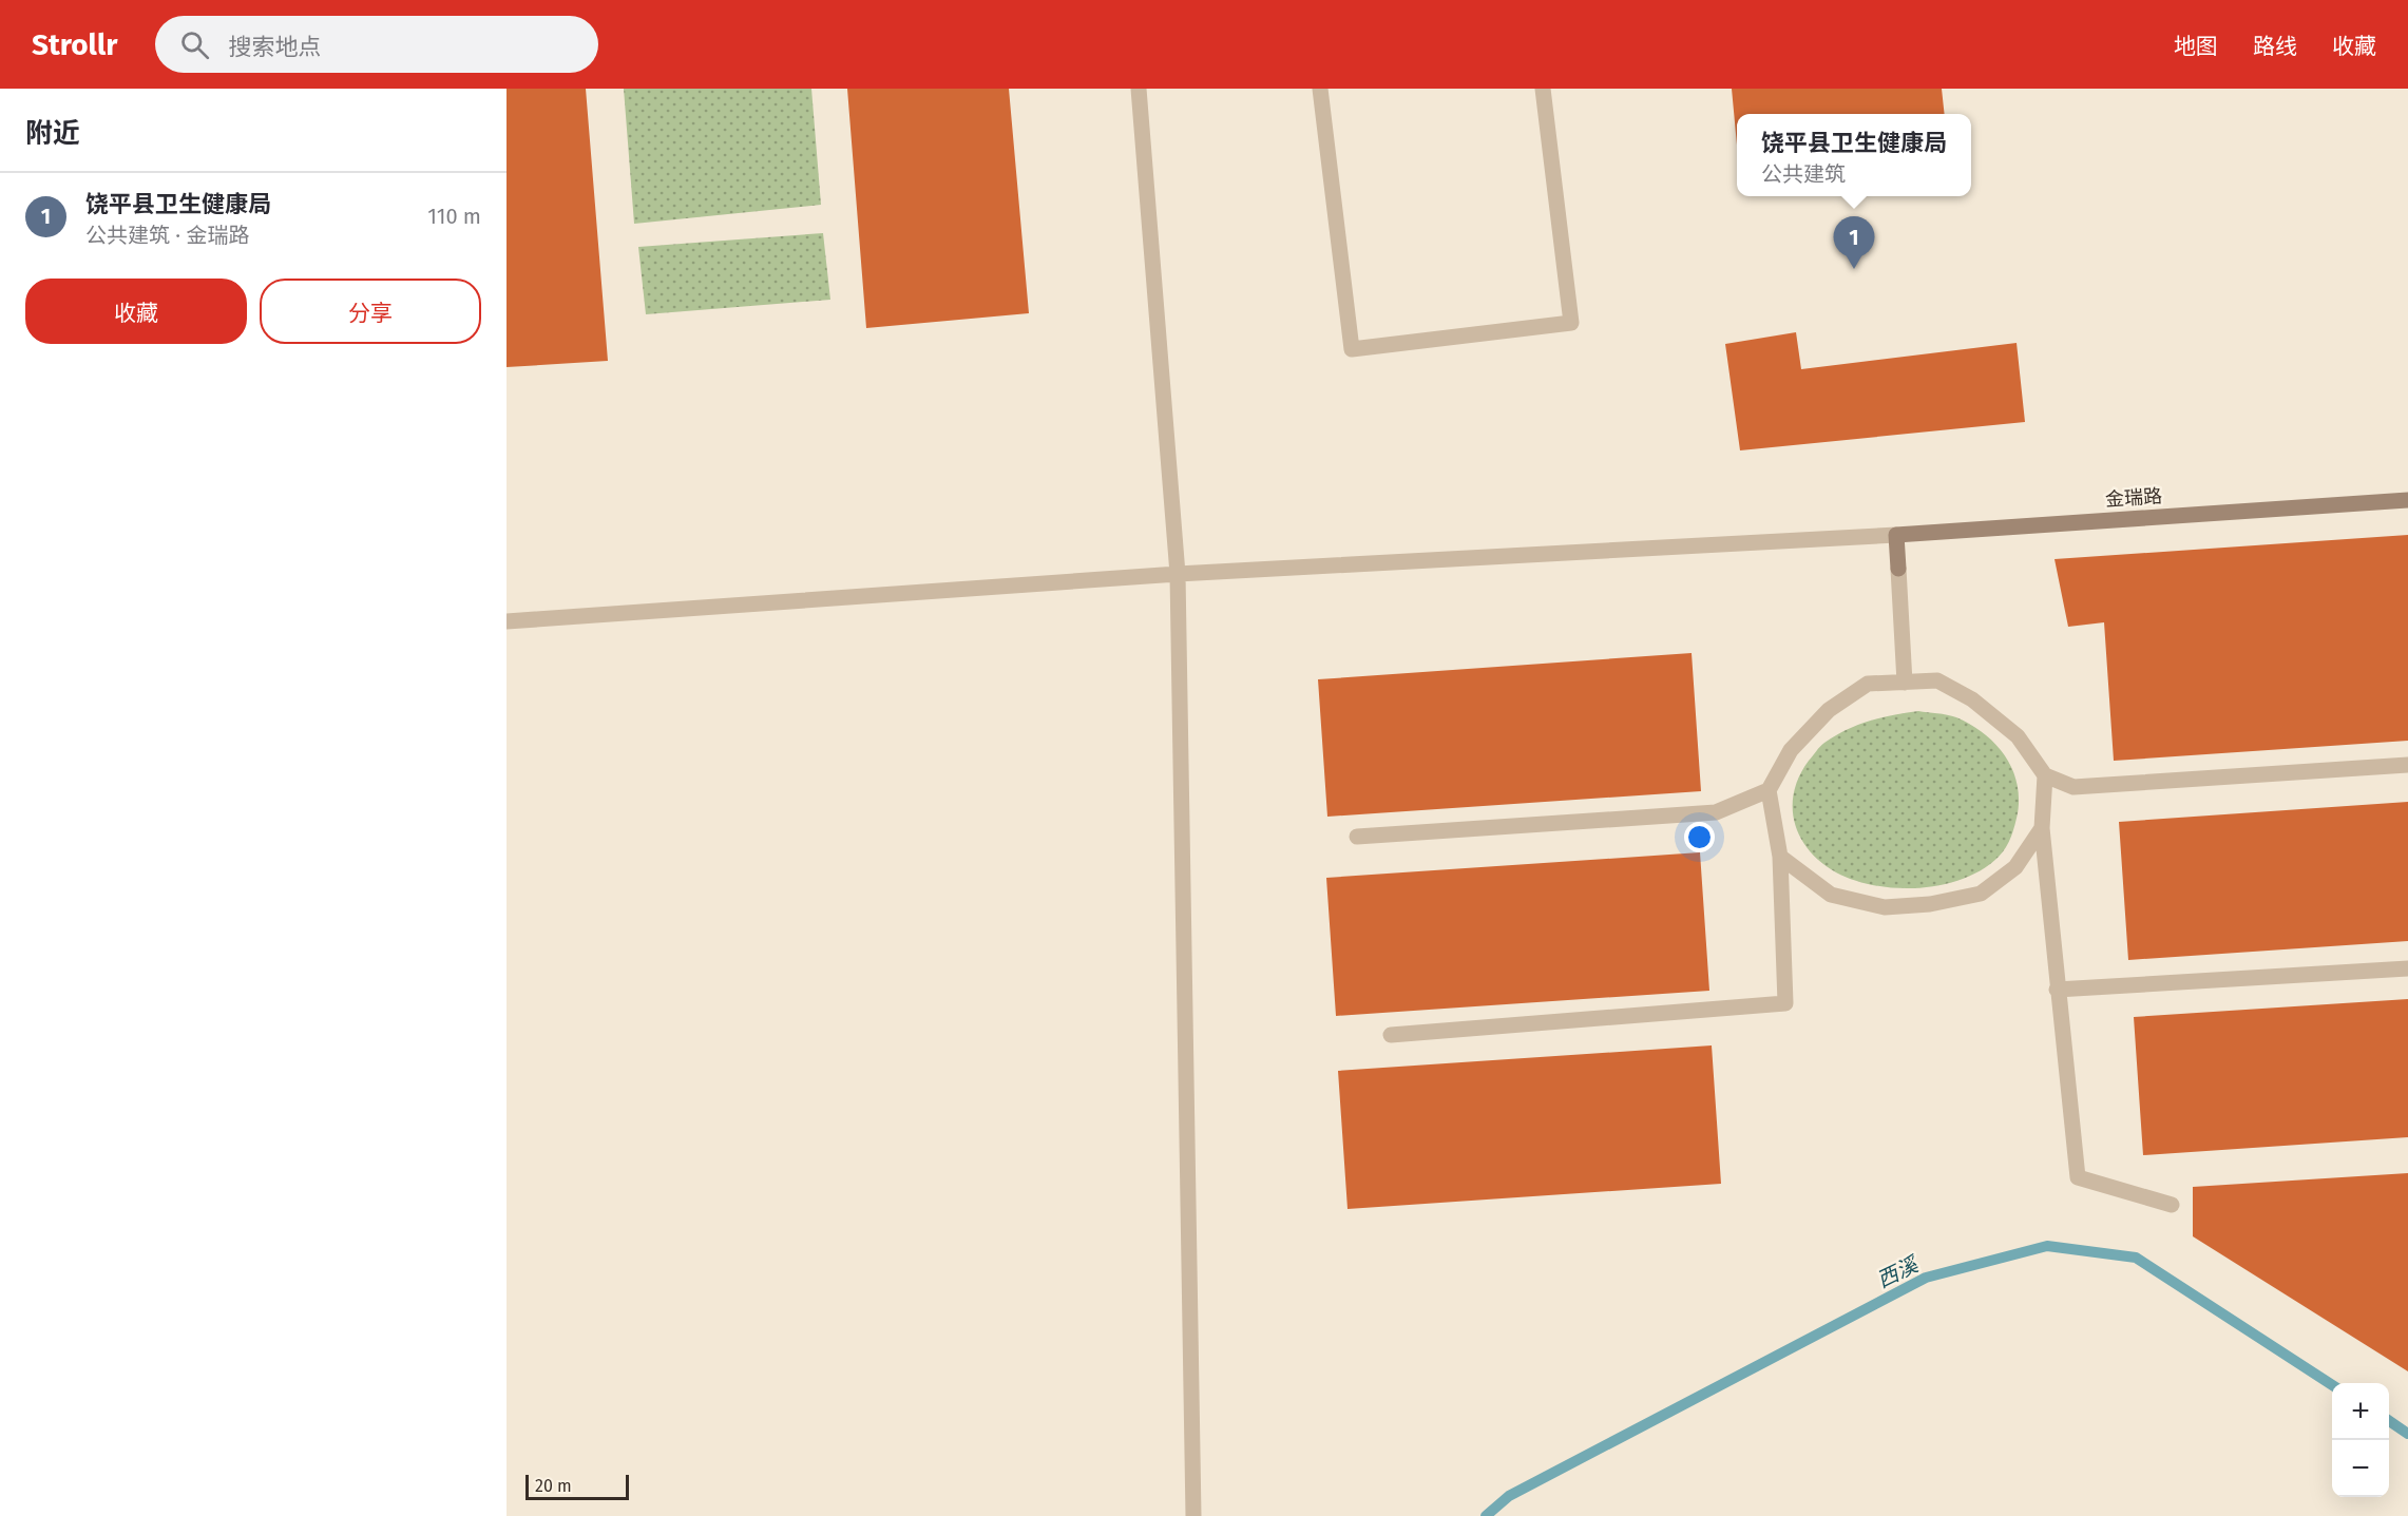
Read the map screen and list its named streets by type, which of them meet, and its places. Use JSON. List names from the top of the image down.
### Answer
{
  "streets": {
    "street": ["金瑞路"]
  },
  "water": ["西溪"],
  "scale_bar": "20 m",
  "page": {
    "header": "Strollr",
    "search": "搜索地点",
    "nav": ["地图", "路线", "收藏"],
    "heading": "附近",
    "popup": ["饶平县卫生健康局", "公共建筑"],
    "list": [
      {
        "mark": "1",
        "name": "饶平县卫生健康局",
        "note": "公共建筑 · 金瑞路",
        "value": "110 m"
      }
    ],
    "pins": "1",
    "buttons": ["收藏", "分享"],
    "map_buttons": ["+", "−"],
    "scale": "20 m"
  }
}
